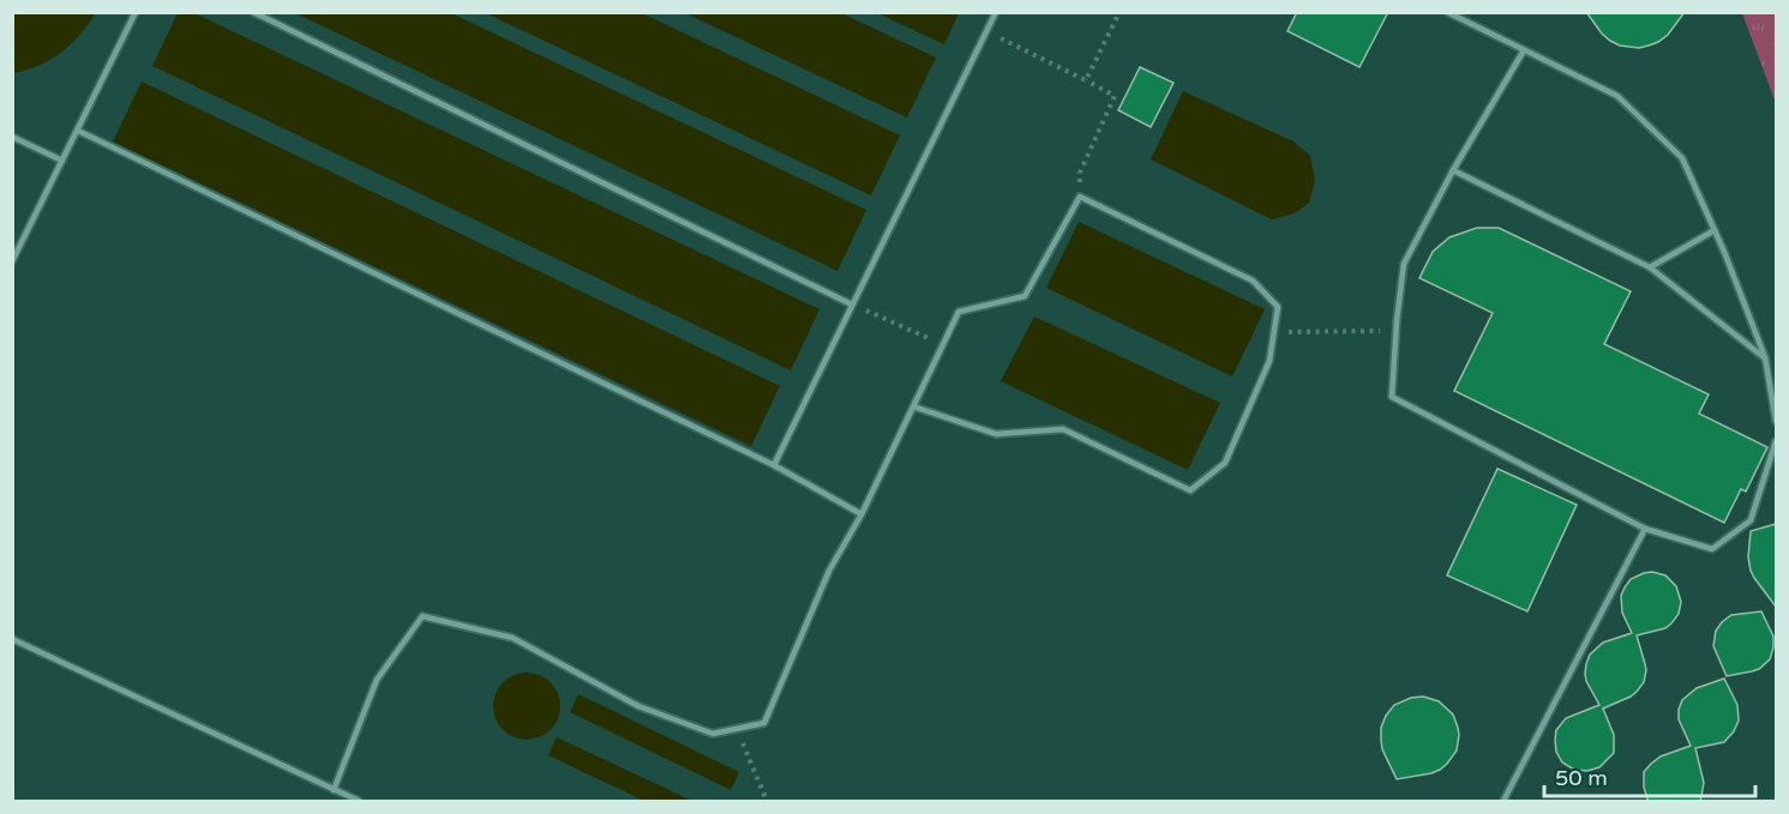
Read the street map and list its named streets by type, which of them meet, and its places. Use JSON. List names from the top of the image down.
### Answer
{
  "scale_bar": "50 m"
}
